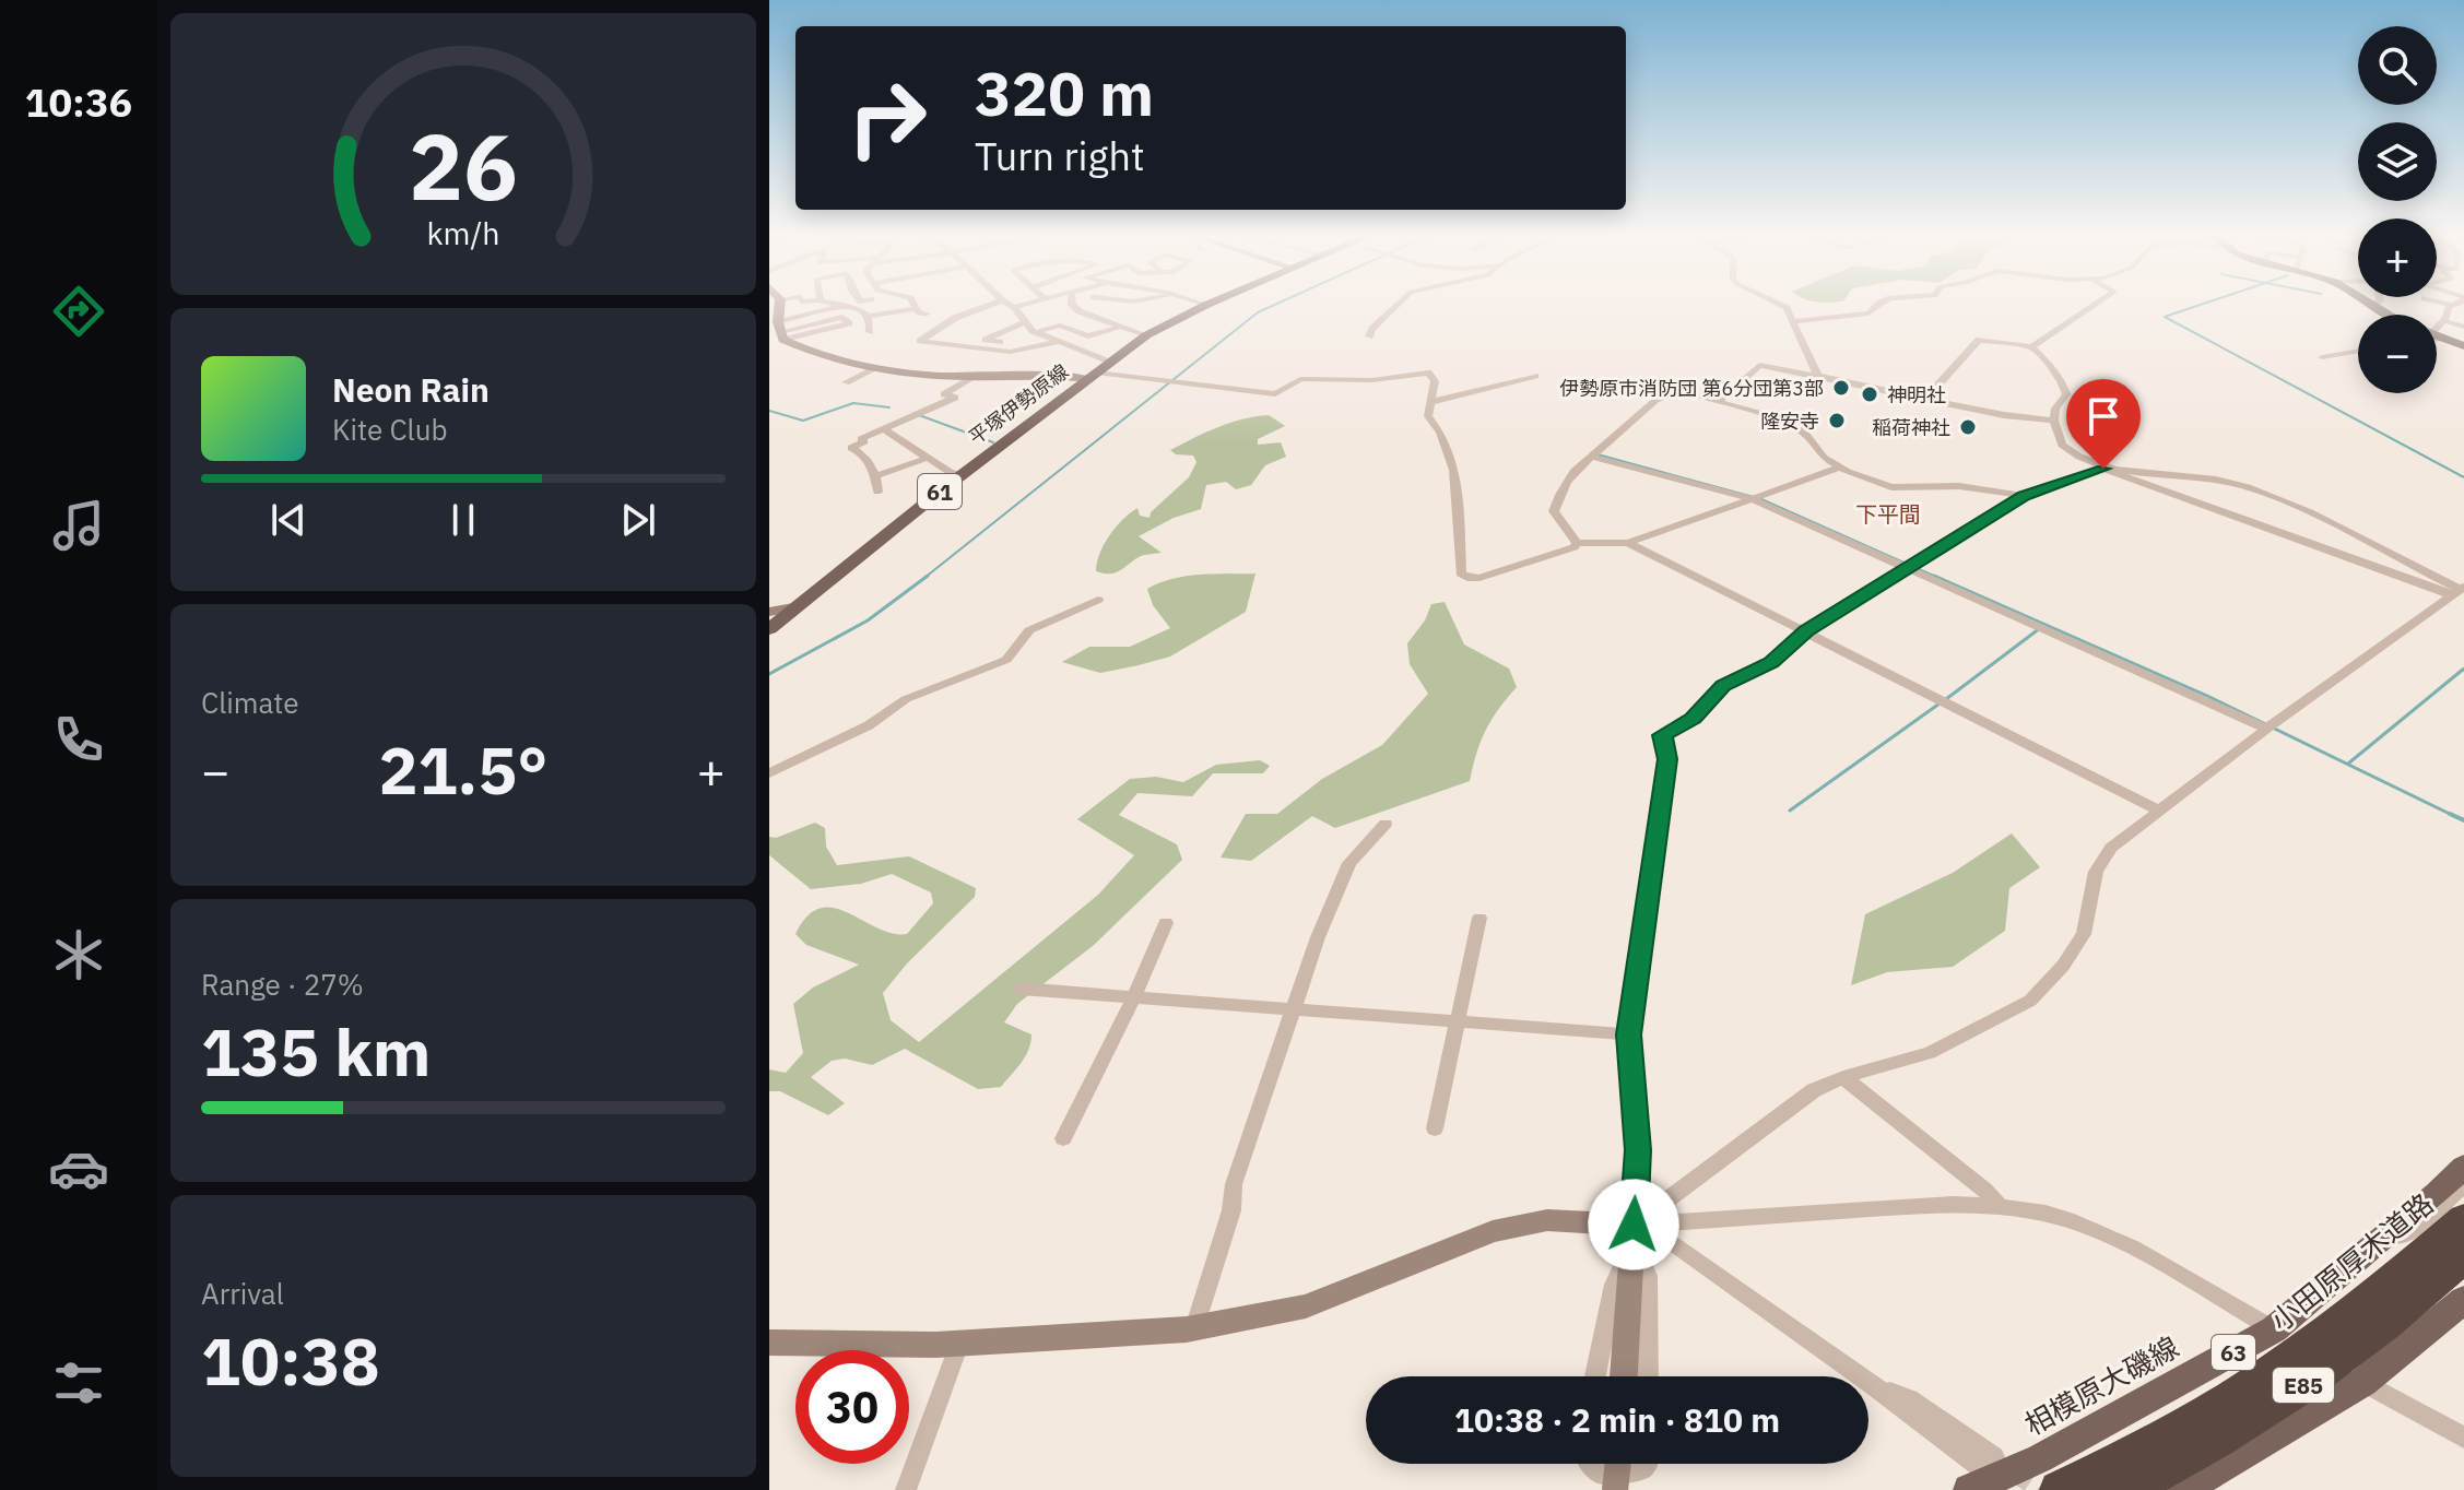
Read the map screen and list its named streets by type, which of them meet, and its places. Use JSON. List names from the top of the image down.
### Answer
{
  "streets": {
    "highway": ["小田原厚木道路", "E85"],
    "main road": [
      "平塚伊勢原線",
      "61",
      "63",
      "相模原大磯線"
    ]
  },
  "districts": ["下平間"],
  "places": [
    "伊勢原市消防団 第6分団第3部",
    "神明社",
    "隆安寺",
    "稲荷神社"
  ],
  "page": {
    "tabs": "10:36",
    "map_buttons": ["+", "−"],
    "turn": ["320 m", "Turn right"],
    "song": ["Neon Rain", "Kite Club"],
    "tile": [
      "Climate",
      ["Range · 27%", "135 km"],
      ["Arrival", "10:38"]
    ],
    "heat": ["−", "21.5°", "+"],
    "limit": "30",
    "trip": "10:38 · 2 min · 810 m",
    "gauge": ["26", "km/h"]
  }
}
